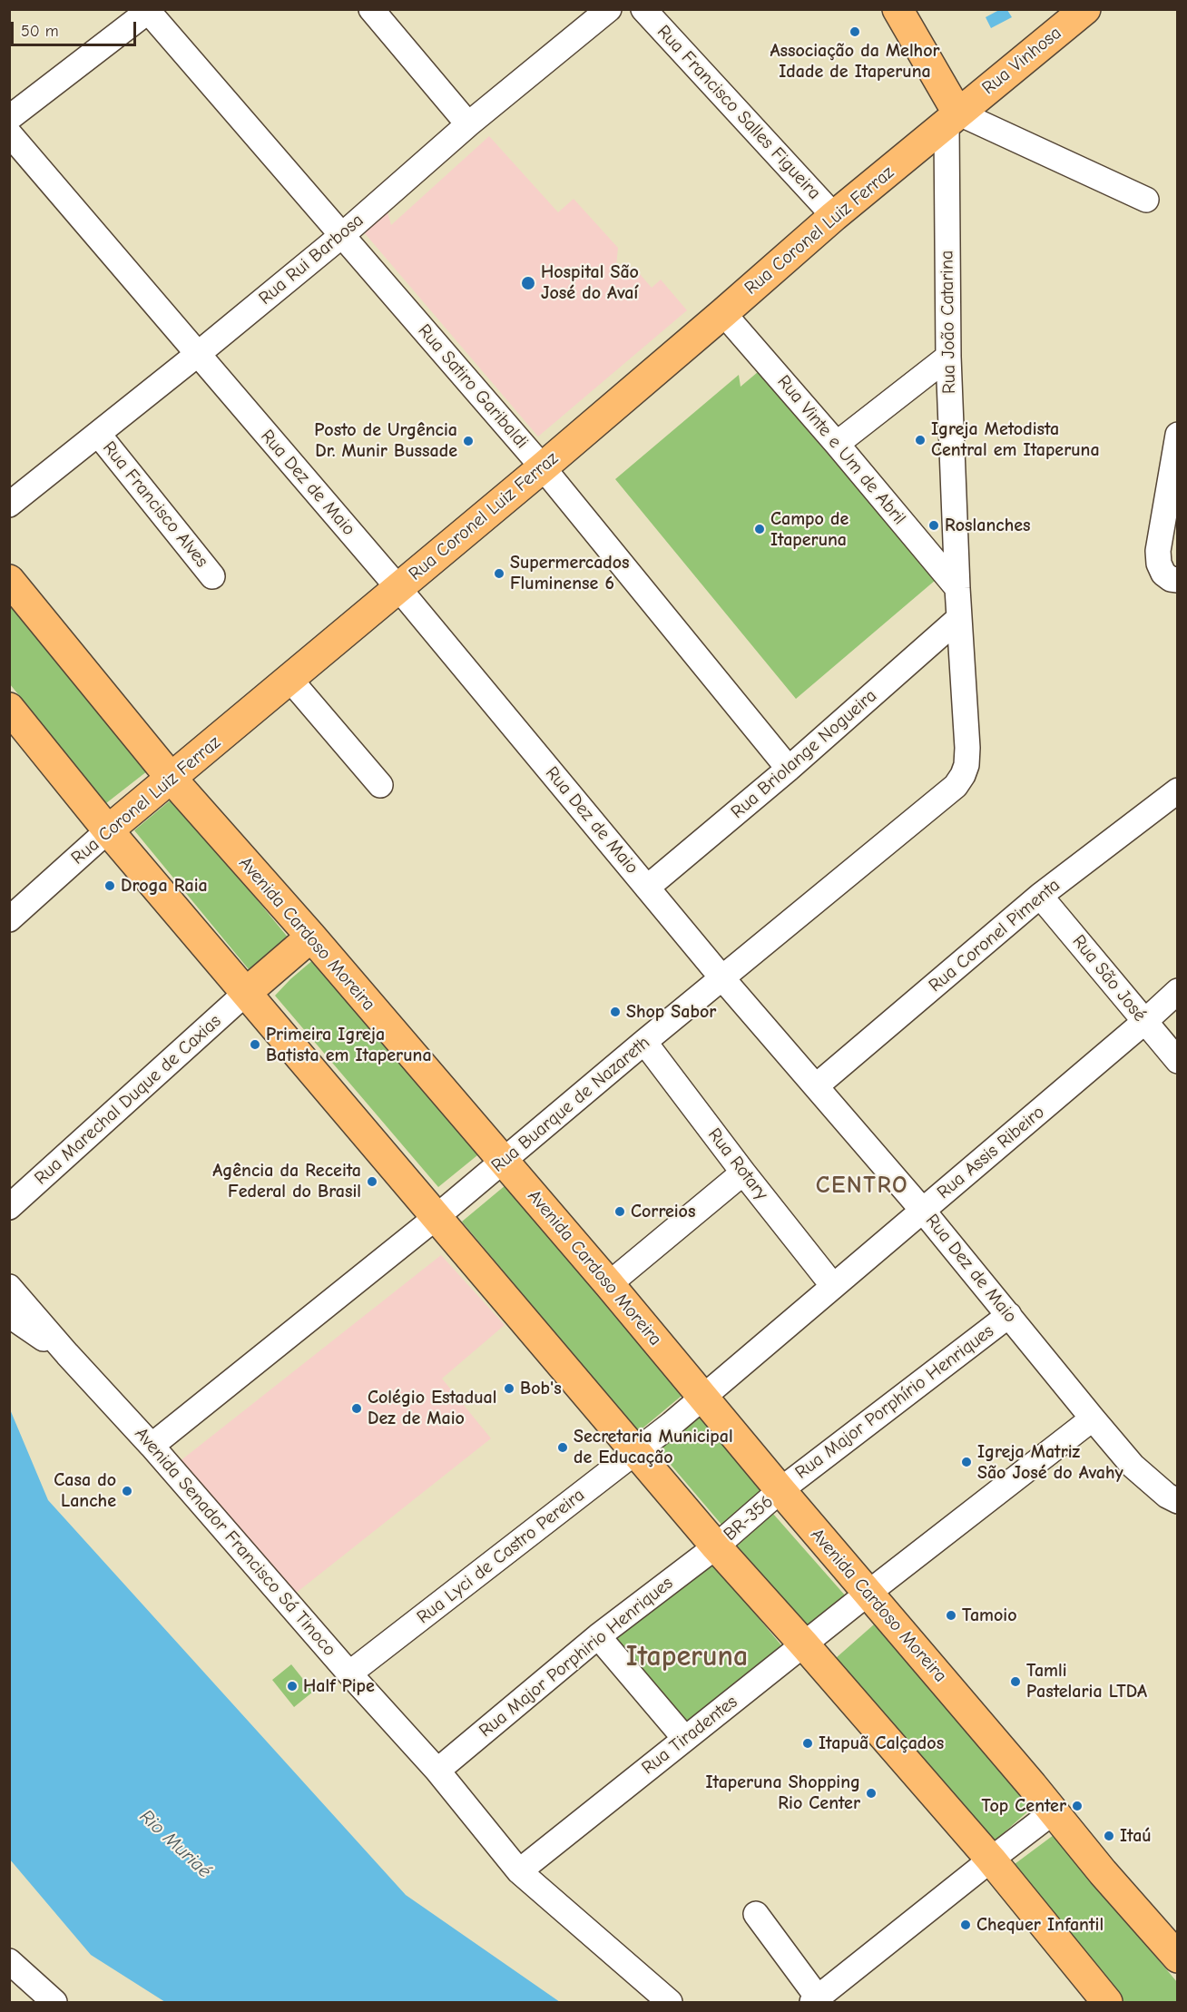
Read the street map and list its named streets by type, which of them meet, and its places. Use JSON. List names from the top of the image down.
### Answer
{
  "streets": {
    "main road": [
      "Rua Vinhosa",
      "Rua Coronel Luiz Ferraz",
      "Avenida Cardoso Moreira",
      "BR-356"
    ],
    "street": [
      "Rua Francisco Salles Figueira",
      "Rua Rui Barbosa",
      "Rua João Catarina",
      "Rua Satiro Garibaldi",
      "Rua Vinte e Um de Abril",
      "Rua Dez de Maio",
      "Rua Francisco Alves",
      "Rua Briolange Nogueira",
      "Rua Coronel Pimenta",
      "Rua São José",
      "Rua Marechal Duque de Caxias",
      "Rua Buarque de Nazareth",
      "Rua Assis Ribeiro",
      "Rua Rotary",
      "Rua Major Porphírio Henriques",
      "Avenida Senador Francisco Sá Tinoco",
      "Rua Lyci de Castro Pereira",
      "Rua Major Porphirio Henriques",
      "Rua Tiradentes"
    ]
  },
  "crossings": [
    ["Rua Vinhosa", "Rua Coronel Luiz Ferraz"],
    ["Rua Vinhosa", "Rua João Catarina"],
    ["Rua Francisco Salles Figueira", "Rua Coronel Luiz Ferraz"],
    ["Rua Coronel Luiz Ferraz", "Rua João Catarina"],
    ["Rua Coronel Luiz Ferraz", "Rua Satiro Garibaldi"],
    ["Rua Coronel Luiz Ferraz", "Rua Vinte e Um de Abril"],
    ["Rua Coronel Luiz Ferraz", "Rua Dez de Maio"],
    ["Rua Coronel Luiz Ferraz", "Avenida Cardoso Moreira"],
    ["Rua Coronel Luiz Ferraz", "BR-356"],
    ["Rua Rui Barbosa", "Rua Satiro Garibaldi"],
    ["Rua Rui Barbosa", "Rua Dez de Maio"],
    ["Rua Rui Barbosa", "Rua Francisco Alves"],
    ["Rua João Catarina", "Rua Vinte e Um de Abril"],
    ["Rua João Catarina", "Rua Briolange Nogueira"],
    ["Rua João Catarina", "Rua Buarque de Nazareth"],
    ["Rua Satiro Garibaldi", "Rua Briolange Nogueira"],
    ["Rua Dez de Maio", "Rua Briolange Nogueira"],
    ["Rua Dez de Maio", "Rua Coronel Pimenta"],
    ["Rua Dez de Maio", "Rua Buarque de Nazareth"],
    ["Rua Dez de Maio", "Rua Assis Ribeiro"],
    ["Rua Dez de Maio", "Rua Major Porphírio Henriques"],
    ["Rua Dez de Maio", "Rua Tiradentes"],
    ["Avenida Cardoso Moreira", "Rua Buarque de Nazareth"],
    ["Avenida Cardoso Moreira", "Rua Assis Ribeiro"],
    ["Avenida Cardoso Moreira", "Rua Major Porphírio Henriques"],
    ["Avenida Cardoso Moreira", "BR-356"],
    ["Avenida Cardoso Moreira", "Rua Lyci de Castro Pereira"],
    ["Avenida Cardoso Moreira", "Rua Tiradentes"],
    ["Rua Coronel Pimenta", "Rua São José"],
    ["Rua São José", "Rua Assis Ribeiro"],
    ["Rua Marechal Duque de Caxias", "BR-356"],
    ["Rua Buarque de Nazareth", "Rua Rotary"],
    ["Rua Buarque de Nazareth", "BR-356"],
    ["Rua Buarque de Nazareth", "Avenida Senador Francisco Sá Tinoco"],
    ["Rua Assis Ribeiro", "Rua Rotary"],
    ["Rua Assis Ribeiro", "Rua Lyci de Castro Pereira"],
    ["Rua Major Porphírio Henriques", "BR-356"],
    ["BR-356", "Rua Lyci de Castro Pereira"],
    ["BR-356", "Rua Major Porphirio Henriques"],
    ["BR-356", "Rua Tiradentes"],
    ["Avenida Senador Francisco Sá Tinoco", "Rua Lyci de Castro Pereira"],
    ["Avenida Senador Francisco Sá Tinoco", "Rua Major Porphirio Henriques"],
    ["Avenida Senador Francisco Sá Tinoco", "Rua Tiradentes"]
  ],
  "districts": ["CENTRO", "Itaperuna"],
  "water": ["Rio Muriaé"],
  "places": [
    "Associação da Melhor Idade de Itaperuna",
    "Hospital São José do Avaí",
    "Igreja Metodista Central em Itaperuna",
    "Posto de Urgência Dr. Munir Bussade",
    "Roslanches",
    "Campo de Itaperuna",
    "Supermercados Fluminense 6",
    "Droga Raia",
    "Shop Sabor",
    "Primeira Igreja Batista em Itaperuna",
    "Agência da Receita Federal do Brasil",
    "Correios",
    "Bob's",
    "Colégio Estadual Dez de Maio",
    "Secretaria Municipal de Educação",
    "Igreja Matriz São José do Avahy",
    "Casa do Lanche",
    "Tamoio",
    "Tamli Pastelaria LTDA",
    "Half Pipe",
    "Itapuã Calçados",
    "Itaperuna Shopping Rio Center",
    "Top Center",
    "Itaú",
    "Chequer Infantil"
  ],
  "scale_bar": "50 m"
}
